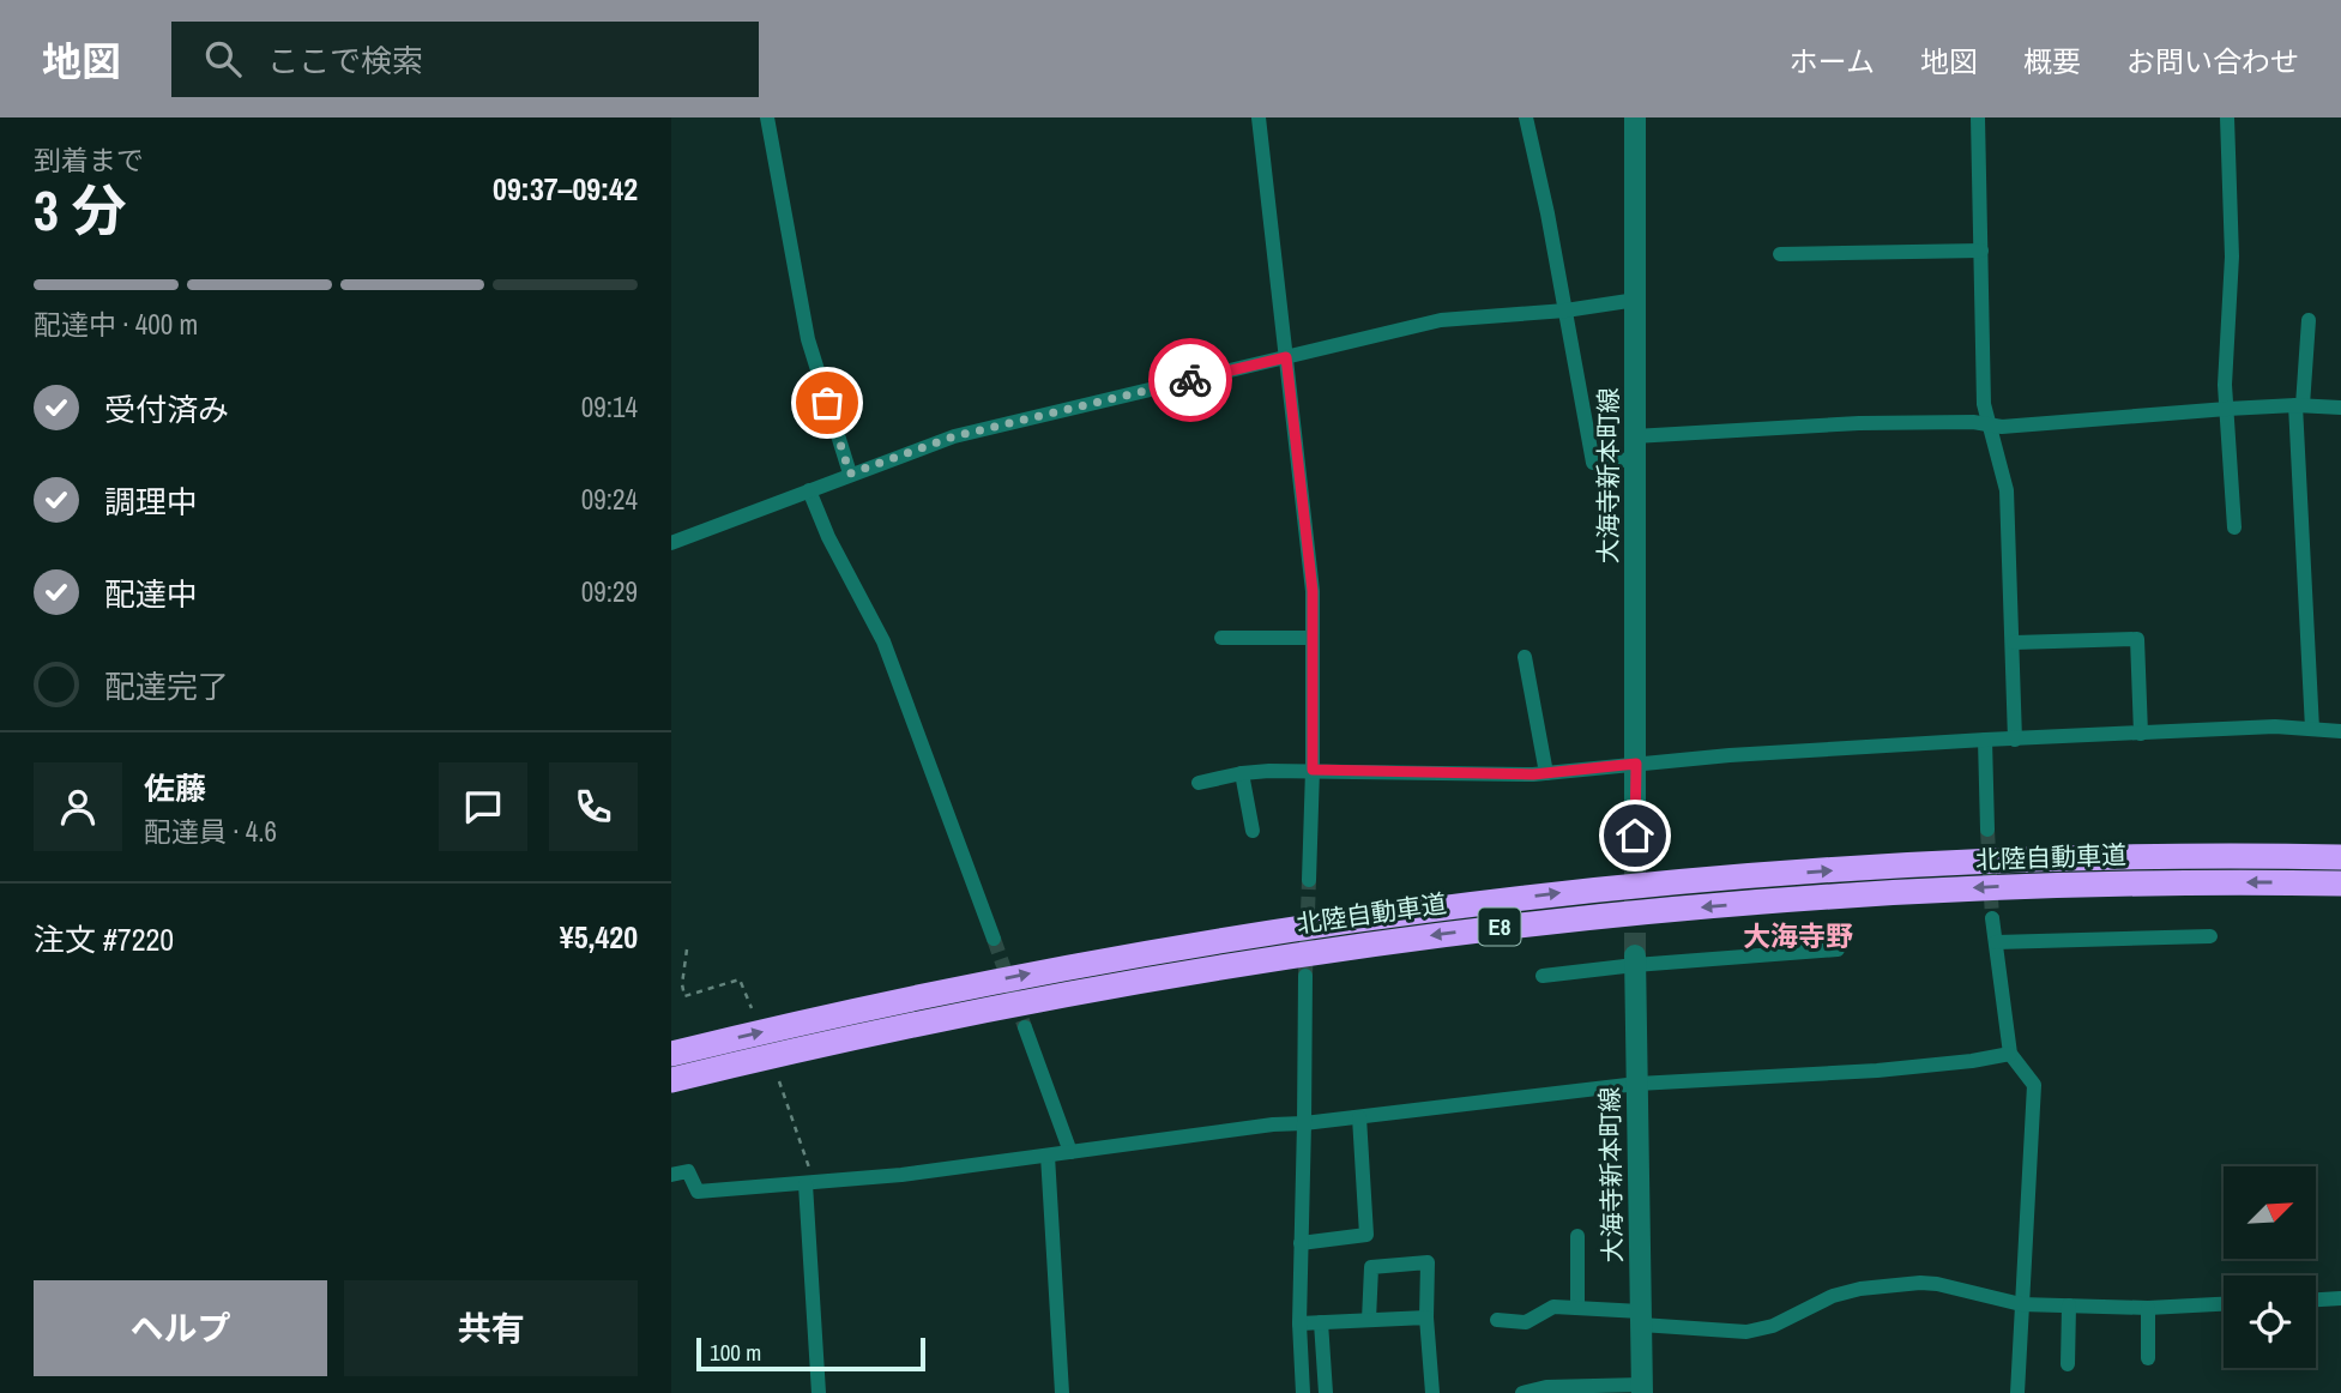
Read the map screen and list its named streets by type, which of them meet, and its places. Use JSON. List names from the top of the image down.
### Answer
{
  "streets": {
    "highway": ["北陸自動車道", "E8"],
    "main road": ["大海寺新本町線"]
  },
  "districts": ["大海寺野"],
  "scale_bar": "100 m",
  "north": "top right",
  "page": {
    "header": "地図",
    "search": "ここで検索",
    "nav": [
      "ホーム",
      "地図",
      "概要",
      "お問い合わせ"
    ],
    "heading": ["3 分", "到着まで", "09:37–09:42"],
    "panel": [
      "佐藤",
      "配達員 · 4.6",
      "注文 #7220",
      "¥5,420"
    ],
    "bar": "配達中 · 400 m",
    "list": [
      ["受付済み", "09:14"],
      ["調理中", "09:24"],
      ["配達中", "09:29"],
      "配達完了"
    ],
    "buttons": ["ヘルプ", "共有"],
    "scale": "100 m"
  }
}
